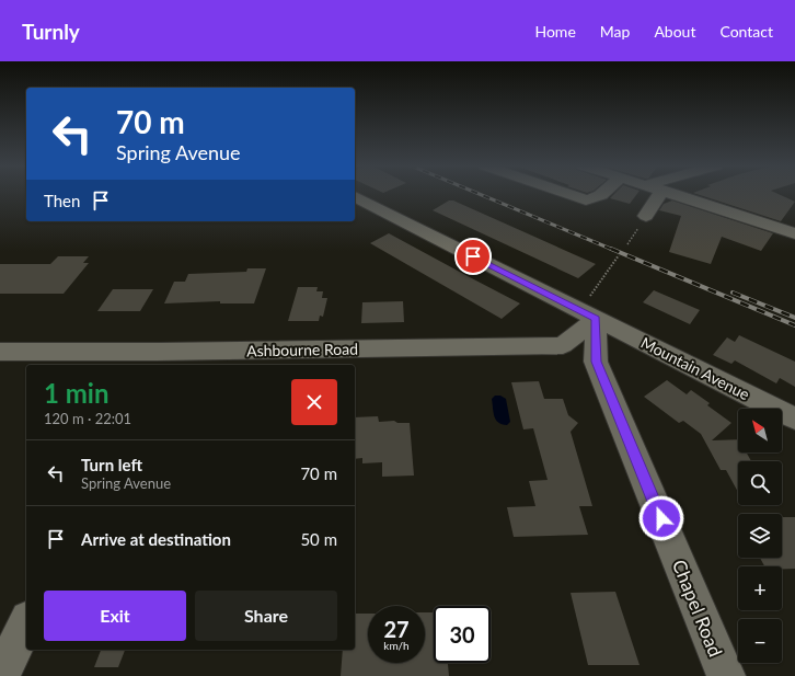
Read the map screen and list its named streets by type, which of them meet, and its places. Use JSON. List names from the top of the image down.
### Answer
{
  "streets": {
    "street": ["Ashbourne Road", "Mountain Avenue", "Chapel Road"]
  },
  "crossings": [
    ["Ashbourne Road", "Mountain Avenue"],
    ["Ashbourne Road", "Chapel Road"],
    ["Mountain Avenue", "Chapel Road"]
  ],
  "north": "top left",
  "page": {
    "header": "Turnly",
    "nav": [
      "Home",
      "Map",
      "About",
      "Contact"
    ],
    "turn": ["70 m", "Spring Avenue"],
    "then": "Then",
    "heading": ["1 min", "120 m · 22:01"],
    "map_buttons": ["+", "−"],
    "list": [
      {
        "name": "Turn left",
        "note": "Spring Avenue",
        "value": "70 m"
      },
      {
        "name": "Arrive at destination",
        "value": "50 m"
      }
    ],
    "buttons": ["Exit", "Share"],
    "speed": "27 km/h",
    "limit": "30"
  }
}
